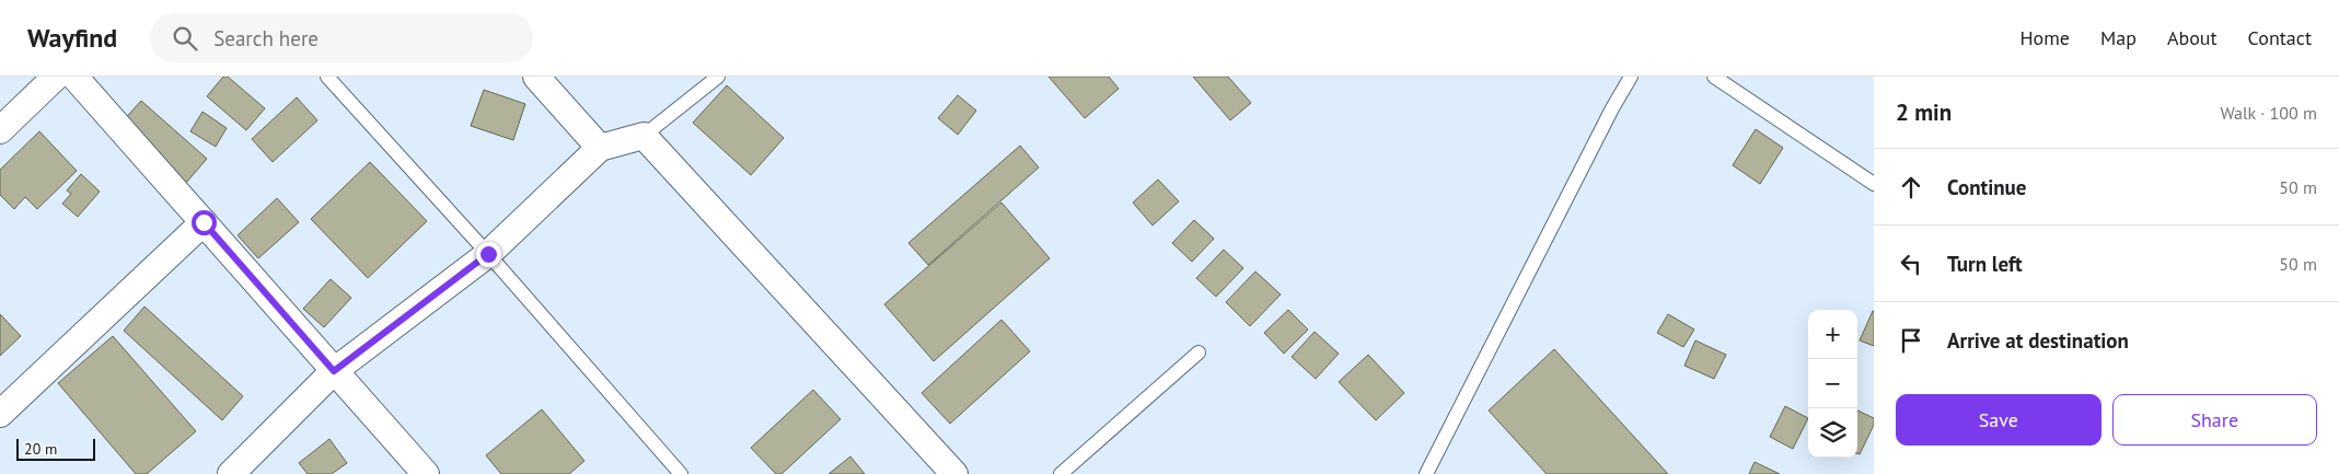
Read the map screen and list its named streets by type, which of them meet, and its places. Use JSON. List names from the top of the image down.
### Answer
{
  "scale_bar": "20 m",
  "page": {
    "header": "Wayfind",
    "search": "Search here",
    "nav": [
      "Home",
      "Map",
      "About",
      "Contact"
    ],
    "heading": ["2 min", "Walk · 100 m"],
    "list": [
      ["Continue", "50 m"],
      ["Turn left", "50 m"],
      "Arrive at destination"
    ],
    "map_buttons": ["+", "−"],
    "buttons": ["Save", "Share"],
    "scale": "20 m"
  }
}
